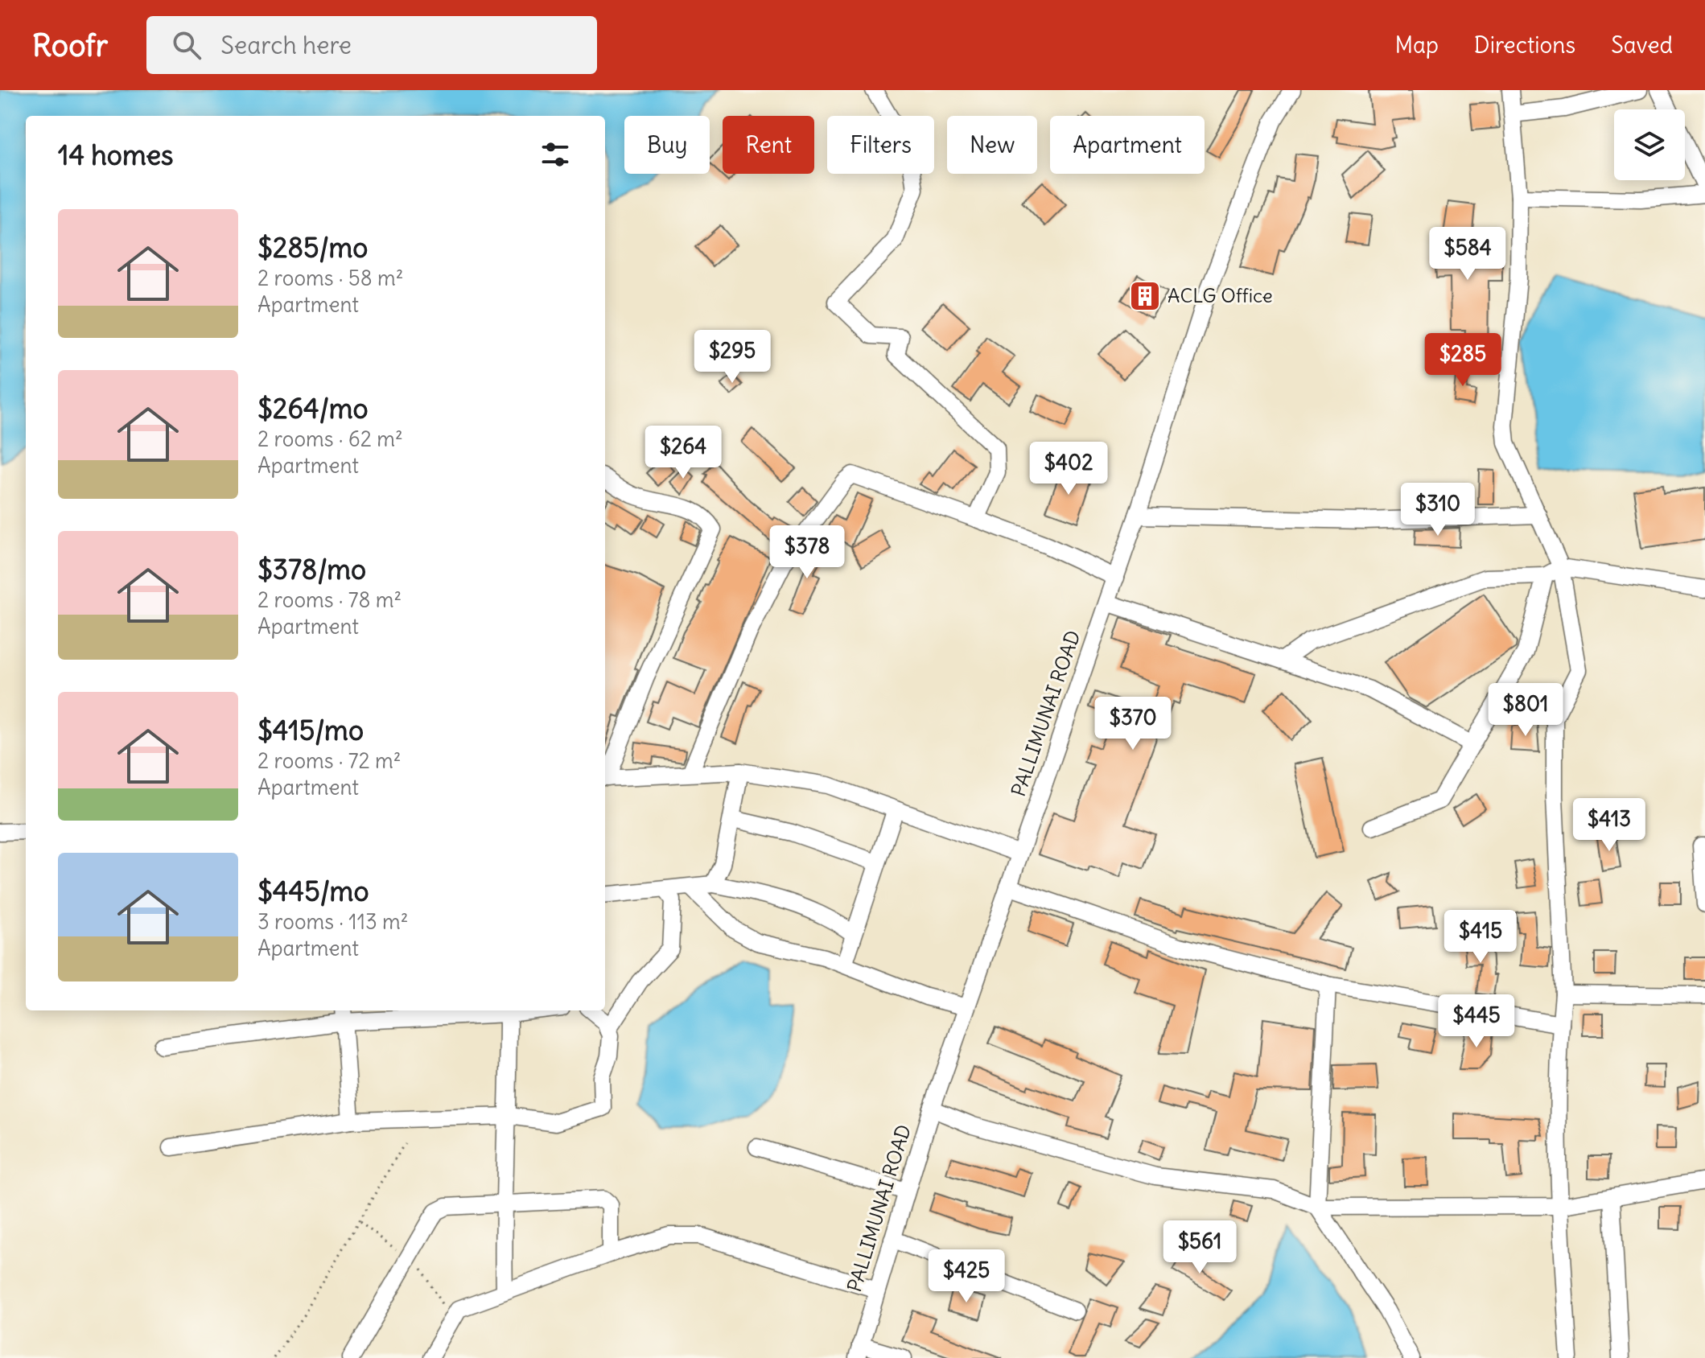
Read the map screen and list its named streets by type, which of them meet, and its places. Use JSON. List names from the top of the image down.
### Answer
{
  "streets": {
    "street": ["PALLIMUNAI ROAD"]
  },
  "places": {
    "building": ["ACLG Office"]
  },
  "page": {
    "header": "Roofr",
    "search": "Search here",
    "nav": ["Map", "Directions", "Saved"],
    "chip": [
      "Buy",
      "Rent",
      "Filters",
      "New",
      "Apartment"
    ],
    "heading": "14 homes",
    "list": [
      {
        "name": "$285/mo",
        "note": "2 rooms · 58 m² · Apartment"
      },
      {
        "name": "$264/mo",
        "note": "2 rooms · 62 m² · Apartment"
      },
      {
        "name": "$378/mo",
        "note": "2 rooms · 78 m² · Apartment"
      },
      {
        "name": "$415/mo",
        "note": "2 rooms · 72 m² · Apartment"
      },
      {
        "name": "$445/mo",
        "note": "3 rooms · 113 m² · Apartment"
      }
    ],
    "price": [
      "$584",
      "$295",
      "$285",
      "$264",
      "$402",
      "$310",
      "$378",
      "$801",
      "$370",
      "$413",
      "$415",
      "$445",
      "$561",
      "$425"
    ]
  }
}
